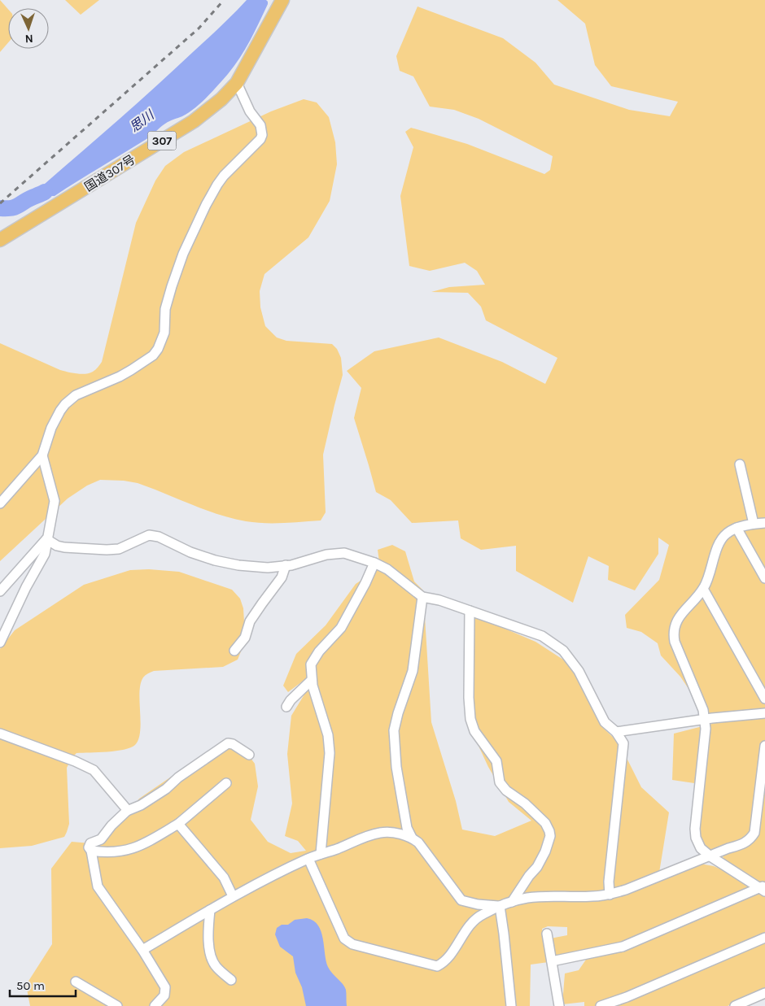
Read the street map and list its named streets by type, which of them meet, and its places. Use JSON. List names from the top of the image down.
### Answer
{
  "streets": {
    "highway": ["307", "国道307号"]
  },
  "water": ["思川"],
  "scale_bar": "50 m",
  "north": "bottom"
}
